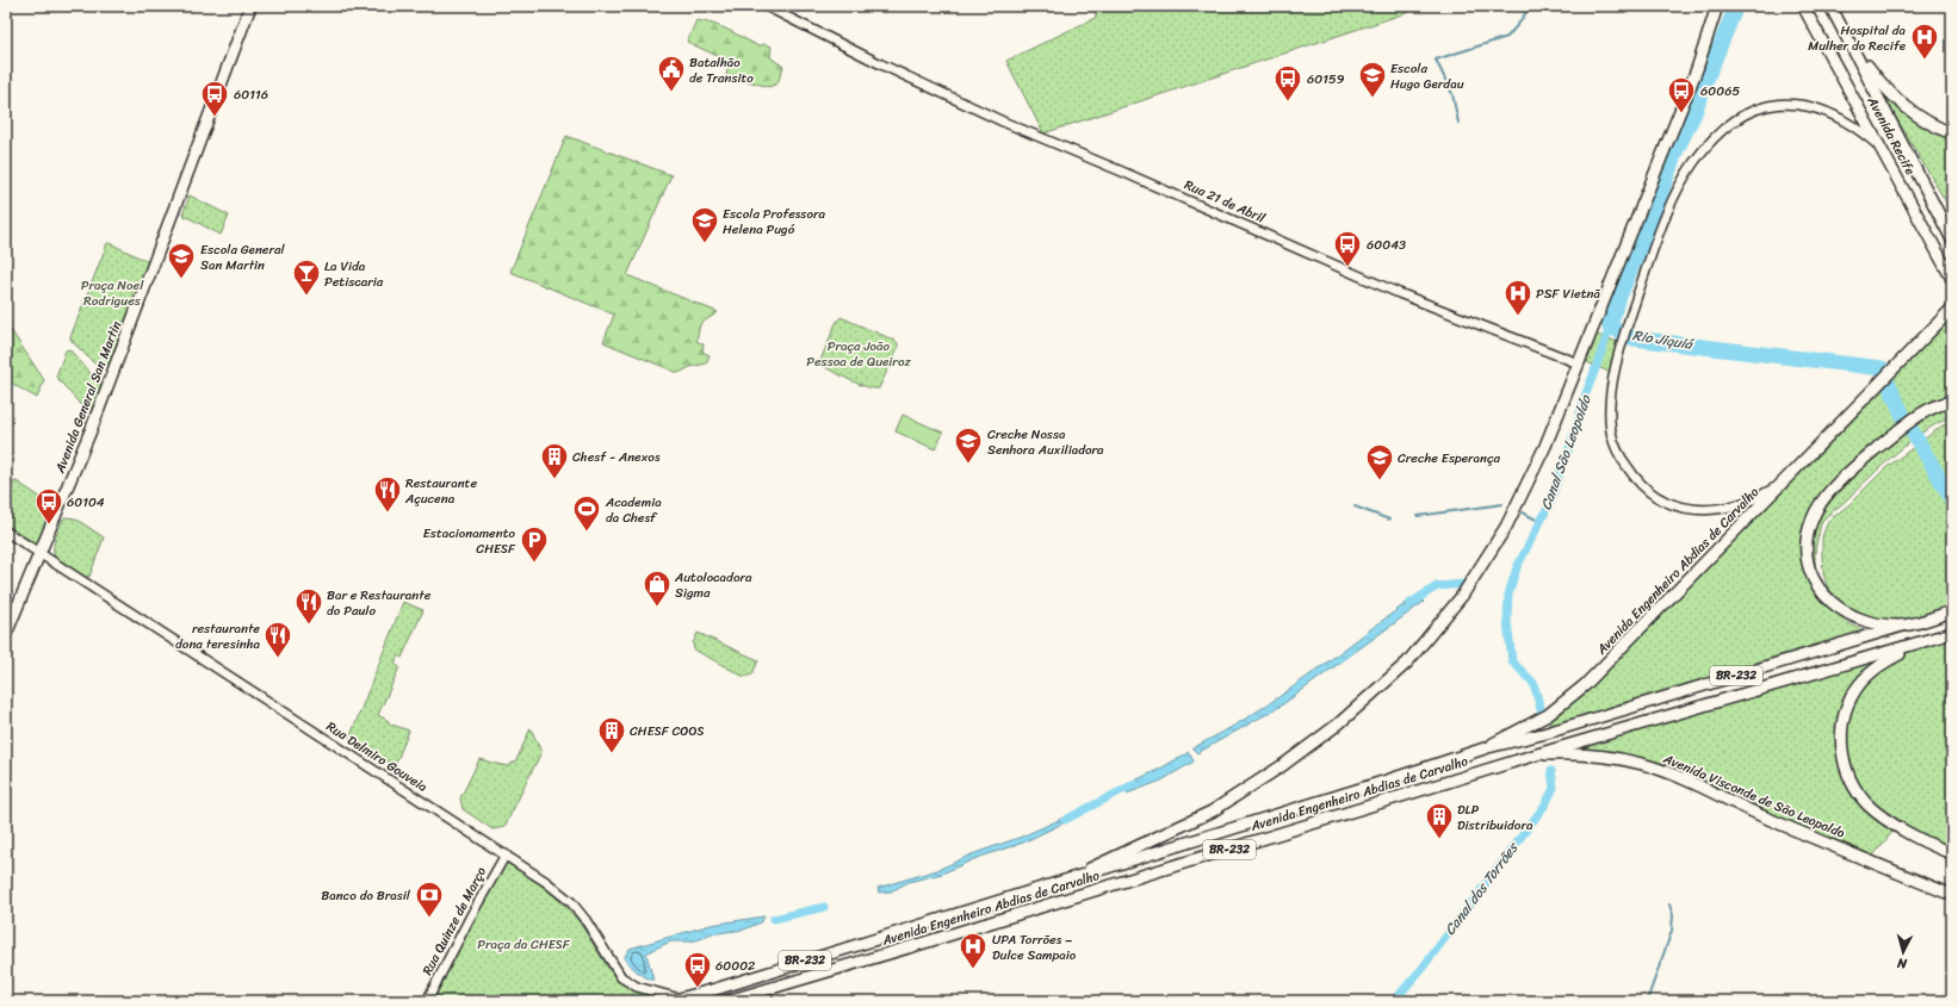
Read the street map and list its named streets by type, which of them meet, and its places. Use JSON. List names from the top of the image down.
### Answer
{
  "streets": {
    "main road": [
      "Avenida Recife",
      "Avenida General San Martin",
      "Avenida Engenheiro Abdias de Carvalho",
      "BR-232",
      "Avenida Visconde de São Leopoldo"
    ],
    "street": ["Rua 21 de Abril", "Rua Delmiro Gouveia", "Rua Quinze de Março"]
  },
  "crossings": [
    ["Avenida General San Martin", "Rua Delmiro Gouveia"],
    ["Avenida Engenheiro Abdias de Carvalho", "BR-232"],
    ["Avenida Engenheiro Abdias de Carvalho", "Rua Delmiro Gouveia"],
    ["Avenida Engenheiro Abdias de Carvalho", "Avenida Visconde de São Leopoldo"],
    ["Rua Delmiro Gouveia", "Rua Quinze de Março"]
  ],
  "water": ["Rio Jiquiá", "Canal São Leopoldo", "Canal dos Torrões"],
  "parks": ["Praça Noel Rodrigues", "Praça João Pessoa de Queiroz", "Praça da CHESF"],
  "places": {
    "hospital": ["Hospital da Mulher do Recife", "PSF Vietnã", "UPA Torrões – Dulce Sampaio"],
    "public building": ["Batalhão de Transito"],
    "school or university": [
      "Escola Hugo Gerdau",
      "Escola Professora Helena Pugó",
      "Escola General San Martin",
      "Creche Nossa Senhora Auxiliadora",
      "Creche Esperança"
    ],
    "bus stop": [
      "60159",
      "60065",
      "60116",
      "60043",
      "60104",
      "60002"
    ],
    "bar": ["La Vida Petiscaria"],
    "building": ["Chesf - Anexos", "CHESF COOS", "DLP Distribuidora"],
    "restaurant": ["Restaurante Açucena", "Bar e Restaurante do Paulo", "restaurante dona teresinha"],
    "sports": ["Academia da Chesf"],
    "parking": ["Estacionamento CHESF"],
    "shop": ["Autolocadora Sigma"],
    "bank": ["Banco do Brasil"]
  },
  "north": "bottom"
}
